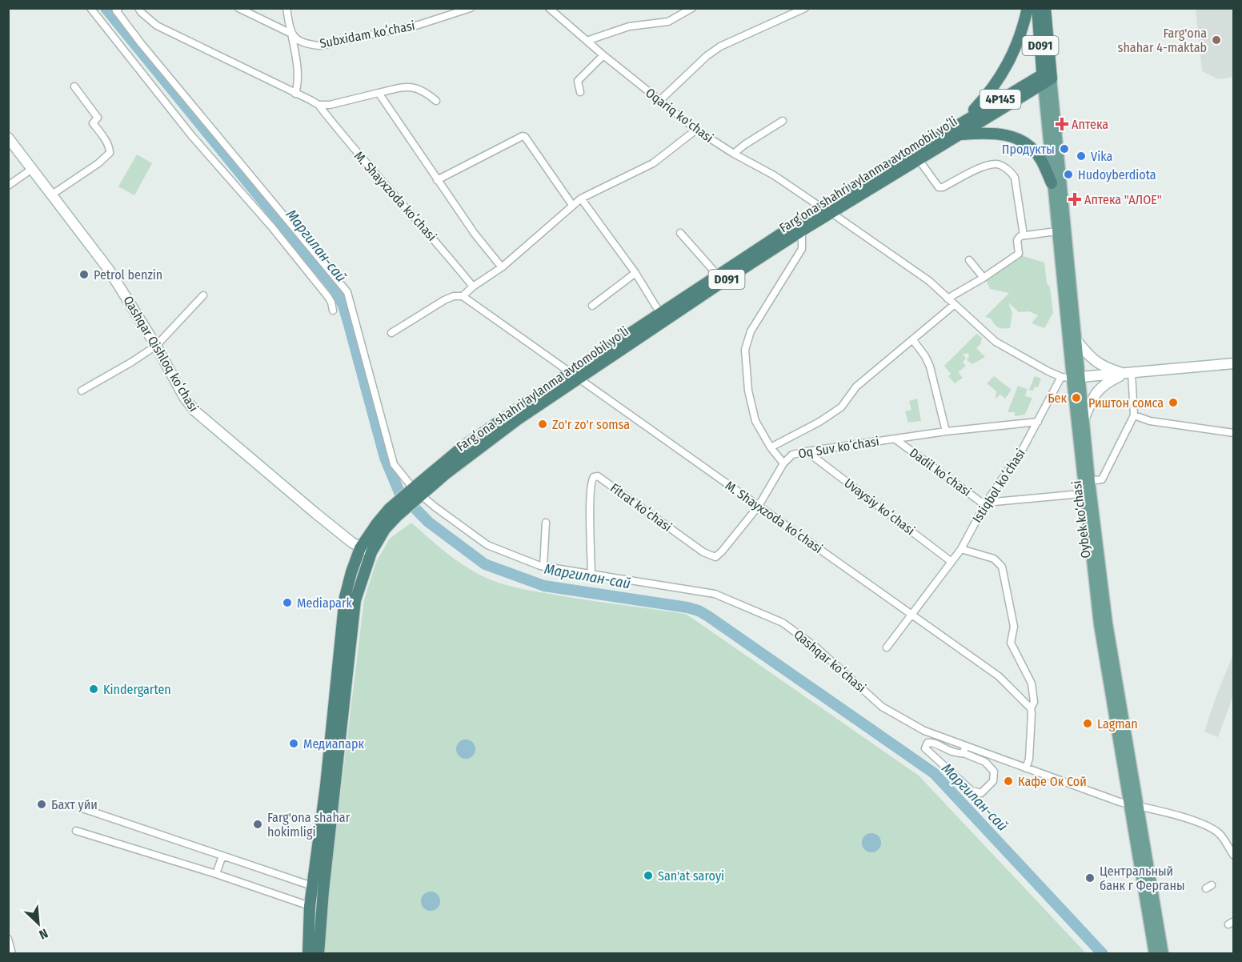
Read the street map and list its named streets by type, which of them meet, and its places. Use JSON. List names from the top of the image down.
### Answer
{
  "streets": {
    "highway": ["D091", "4P145", "Fargʻona shahri aylanma avtomobil yoʻli"],
    "main road": ["Qashqar Qishloq koʻchasi", "Oybek ko‘chasi"],
    "street": [
      "Subxidam koʻchasi",
      "Oqariq ko'chasi",
      "M. Shayxzoda koʻchasi",
      "Oq Suv koʻchasi",
      "Dadil koʻchasi",
      "Istiqbol koʻchasi",
      "Uvaysiy koʻchasi",
      "Fitrat koʻchasi",
      "Qashqar koʻchasi"
    ]
  },
  "crossings": [
    ["D091", "4P145"],
    ["D091", "Fargʻona shahri aylanma avtomobil yoʻli"],
    ["D091", "Oybek ko‘chasi"],
    ["4P145", "Fargʻona shahri aylanma avtomobil yoʻli"],
    ["4P145", "Oybek ko‘chasi"],
    ["Oqariq ko'chasi", "Fargʻona shahri aylanma avtomobil yoʻli"],
    ["Fargʻona shahri aylanma avtomobil yoʻli", "M. Shayxzoda koʻchasi"],
    ["Fargʻona shahri aylanma avtomobil yoʻli", "Qashqar Qishloq koʻchasi"],
    ["Fargʻona shahri aylanma avtomobil yoʻli", "Oq Suv koʻchasi"],
    ["Fargʻona shahri aylanma avtomobil yoʻli", "Qashqar koʻchasi"],
    ["M. Shayxzoda koʻchasi", "Istiqbol koʻchasi"],
    ["M. Shayxzoda koʻchasi", "Fitrat koʻchasi"],
    ["Oq Suv koʻchasi", "Dadil koʻchasi"],
    ["Oq Suv koʻchasi", "Istiqbol koʻchasi"],
    ["Oq Suv koʻchasi", "Uvaysiy koʻchasi"],
    ["Dadil koʻchasi", "Istiqbol koʻchasi"],
    ["Istiqbol koʻchasi", "Uvaysiy koʻchasi"],
    ["Istiqbol koʻchasi", "Oybek ko‘chasi"],
    ["Fitrat koʻchasi", "Qashqar koʻchasi"],
    ["Oybek ko‘chasi", "Qashqar koʻchasi"]
  ],
  "water": ["Маргилан-сай"],
  "places": {
    "other": [
      "Farg'ona shahar 4-maktab",
      "Продукты",
      "Vika",
      "Hudoyberdiota",
      "Petrol benzin",
      "Бек",
      "Риштон сомса",
      "Zo'r zo'r somsa",
      "Mediapark",
      "Kindergarten",
      "Lagman",
      "Медиапарк",
      "Кафе Ок Сой",
      "Бахт уйи",
      "Farg'ona shahar hokimligi",
      "San'at saroyi",
      "Центральный банк г Ферганы"
    ],
    "health": ["Аптека", "Аптека \"АЛОЕ\""]
  },
  "north": "bottom right"
}
